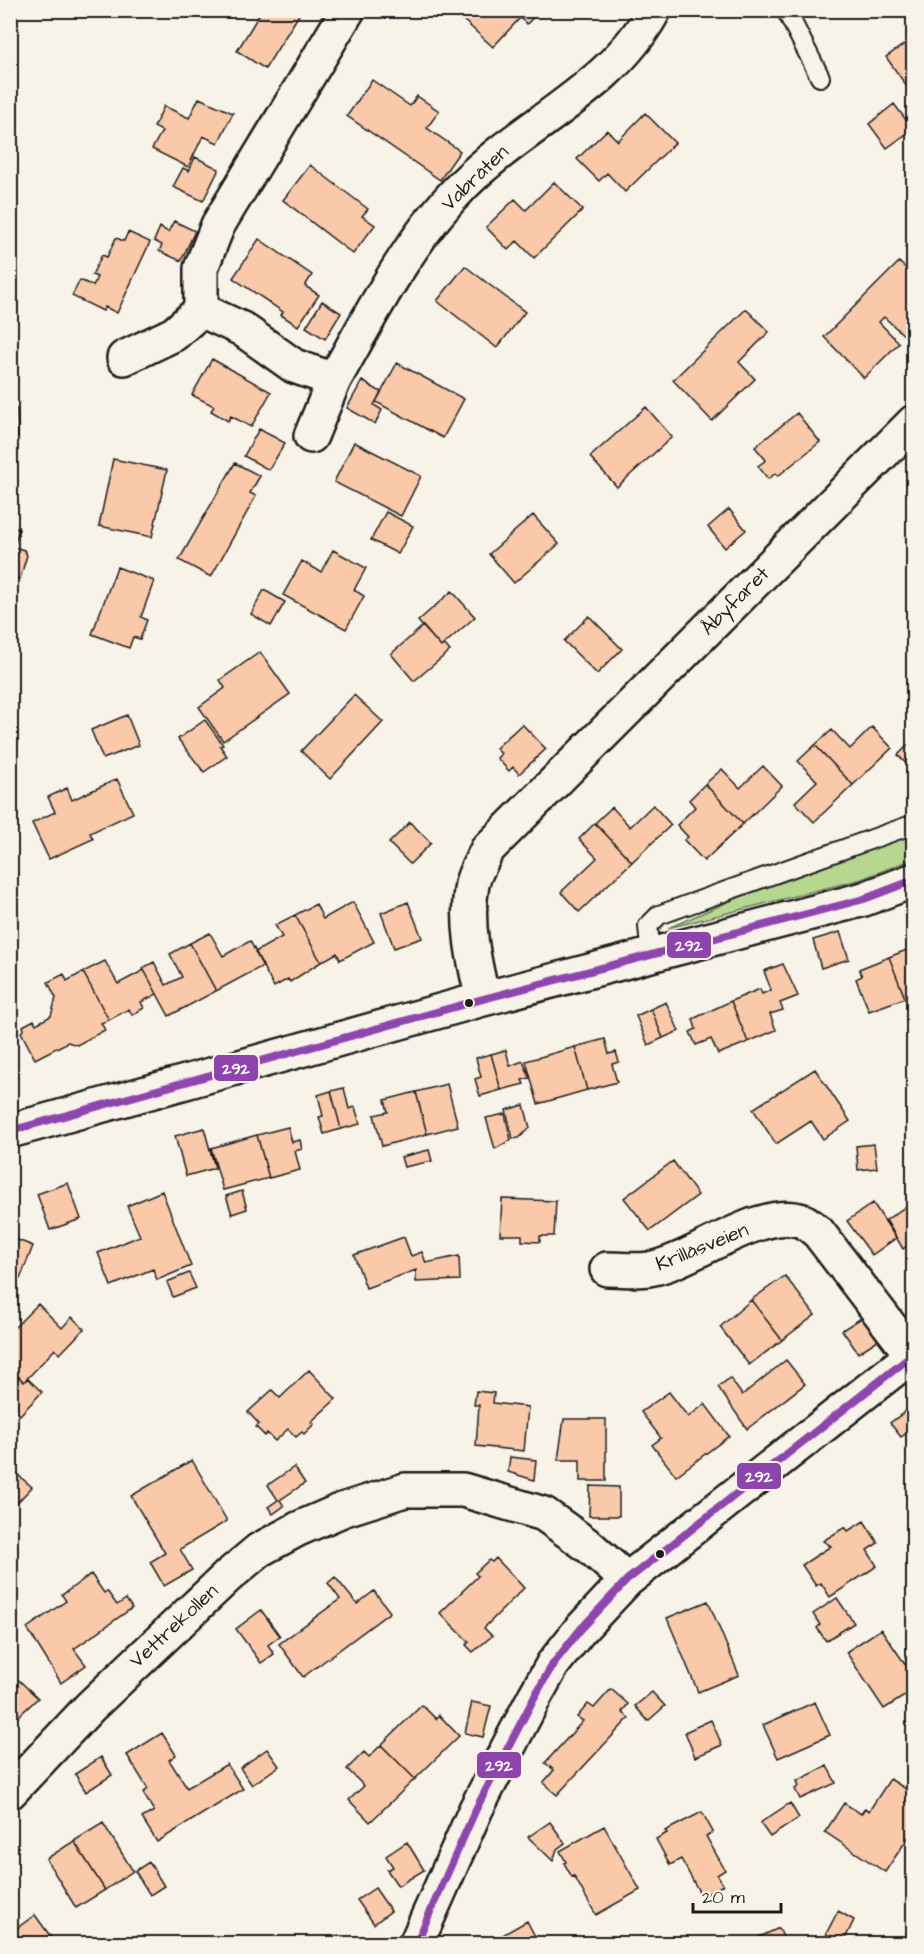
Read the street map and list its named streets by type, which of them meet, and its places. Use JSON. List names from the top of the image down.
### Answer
{
  "streets": {
    "street": [
      "Vabråten",
      "Åbyfaret",
      "Krillåsveien",
      "Vettrekollen"
    ]
  },
  "crossings": [
    ["Krillåsveien", "Vettrekollen"]
  ],
  "lines": ["transit line 292"],
  "scale_bar": "20 m"
}
